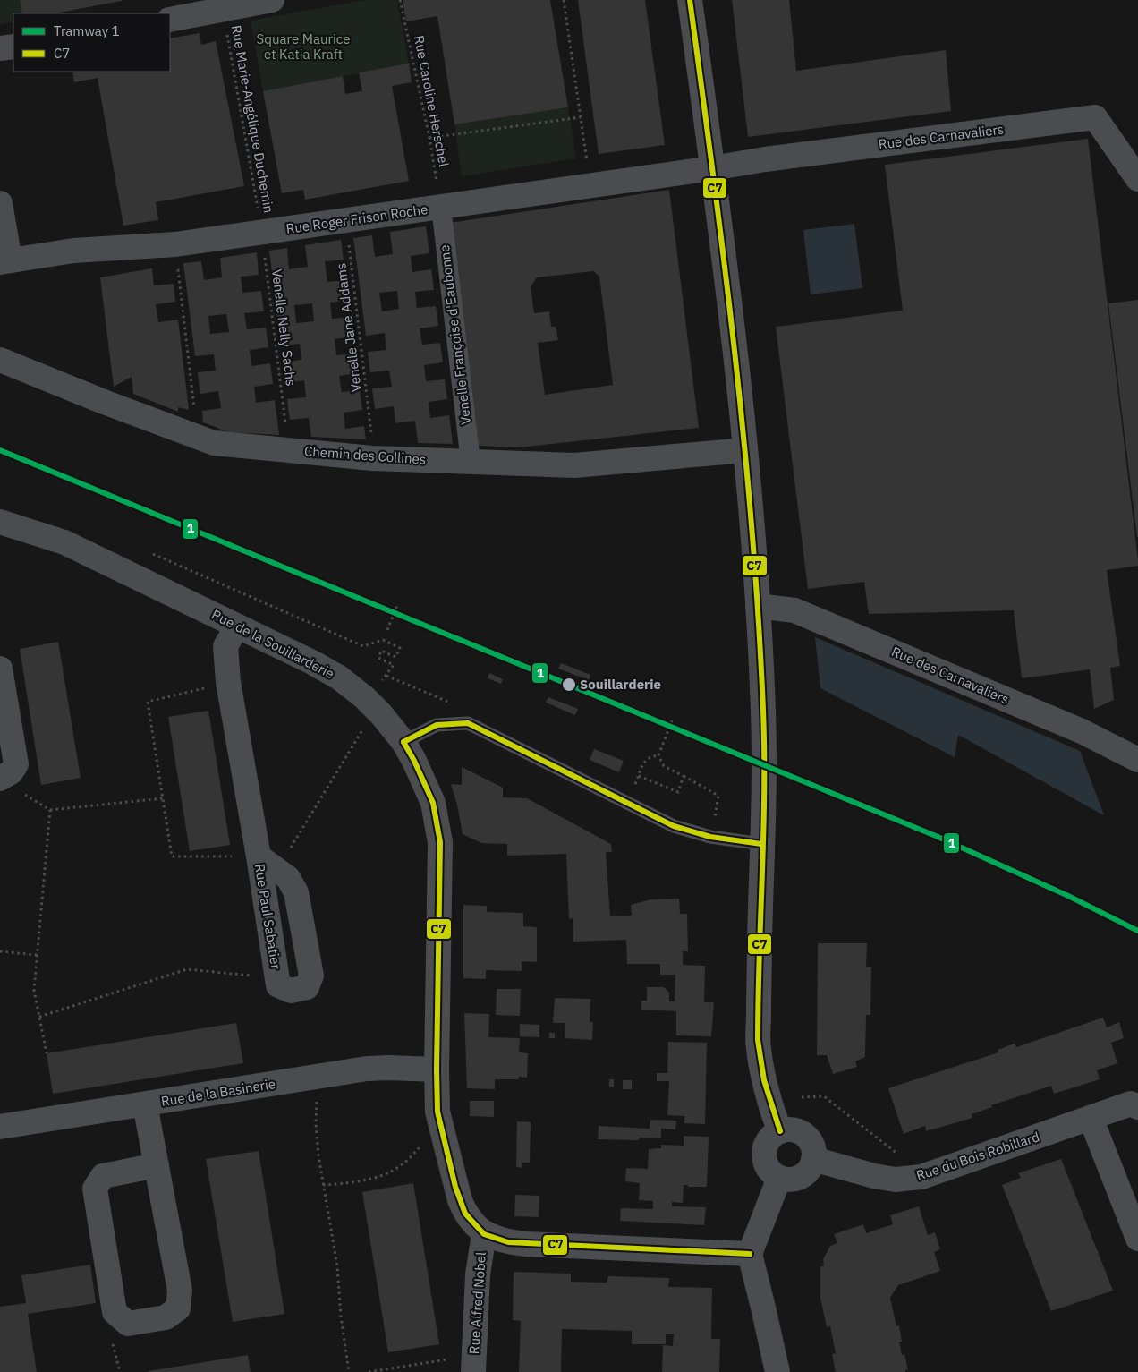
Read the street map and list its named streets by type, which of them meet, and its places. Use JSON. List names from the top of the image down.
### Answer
{
  "streets": {
    "street": [
      "Rue des Carnavaliers",
      "Rue Roger Frison Roche",
      "Venelle Françoise d'Eaubonne",
      "Chemin des Collines",
      "Rue de la Souillarderie",
      "Rue Paul Sabatier",
      "Rue de la Basinerie",
      "Rue du Bois Robillard",
      "Rue Alfred Nobel"
    ],
    "path": [
      "Rue Caroline Herschel",
      "Rue Marie-Angélique Duchemin",
      "Venelle Nelly Sachs",
      "Venelle Jane Addams"
    ]
  },
  "crossings": [
    ["Rue Caroline Herschel", "Rue Roger Frison Roche"],
    ["Rue Caroline Herschel", "Venelle Françoise d'Eaubonne"],
    ["Rue Marie-Angélique Duchemin", "Rue Roger Frison Roche"],
    ["Rue Marie-Angélique Duchemin", "Venelle Nelly Sachs"],
    ["Rue des Carnavaliers", "Rue Roger Frison Roche"],
    ["Rue Roger Frison Roche", "Venelle Nelly Sachs"],
    ["Rue Roger Frison Roche", "Venelle Jane Addams"],
    ["Rue Roger Frison Roche", "Venelle Françoise d'Eaubonne"],
    ["Venelle Françoise d'Eaubonne", "Chemin des Collines"],
    ["Rue de la Souillarderie", "Rue Paul Sabatier"],
    ["Rue de la Souillarderie", "Rue de la Basinerie"],
    ["Rue de la Souillarderie", "Rue Alfred Nobel"]
  ],
  "parks": ["Square Maurice et Katia Kraft"],
  "places": ["Souillarderie"],
  "lines": ["transit line C7", "tram line 1"],
  "legend": ["Tramway 1", "C7"]
}
